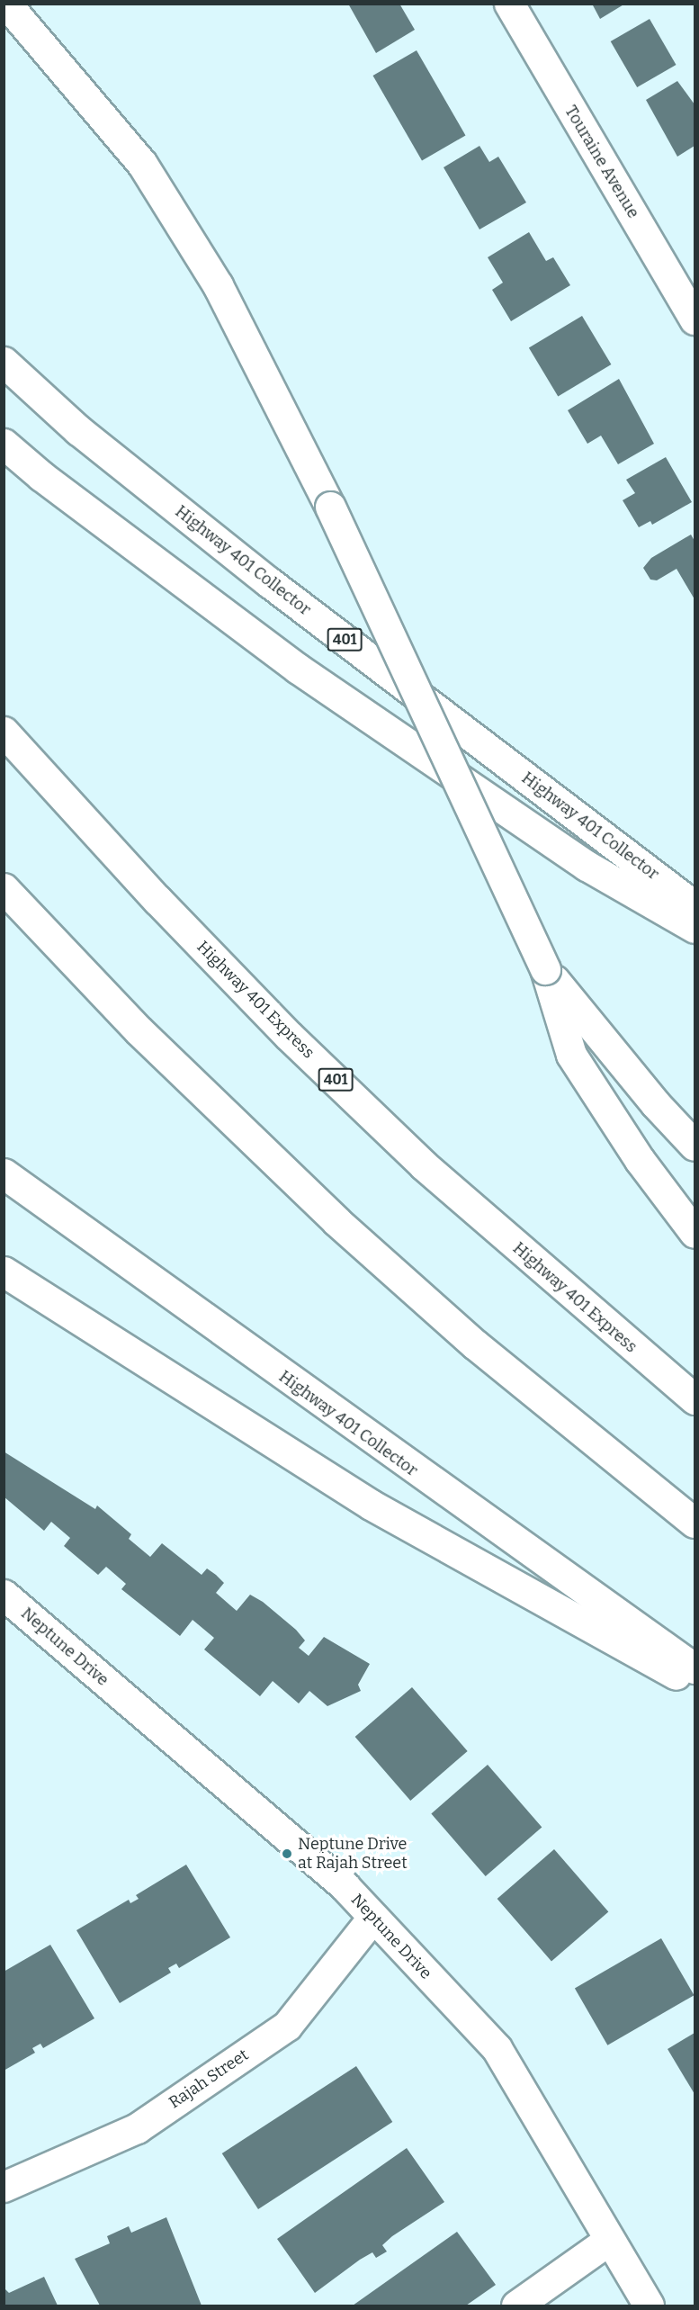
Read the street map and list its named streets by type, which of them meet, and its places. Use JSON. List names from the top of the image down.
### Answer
{
  "streets": {
    "main road": [
      "Touraine Avenue",
      "Highway 401 Collector",
      "401",
      "Highway 401 Express",
      "Neptune Drive",
      "Rajah Street"
    ]
  },
  "crossings": [
    ["Neptune Drive", "Rajah Street"]
  ],
  "places": ["Neptune Drive at Rajah Street"]
}
